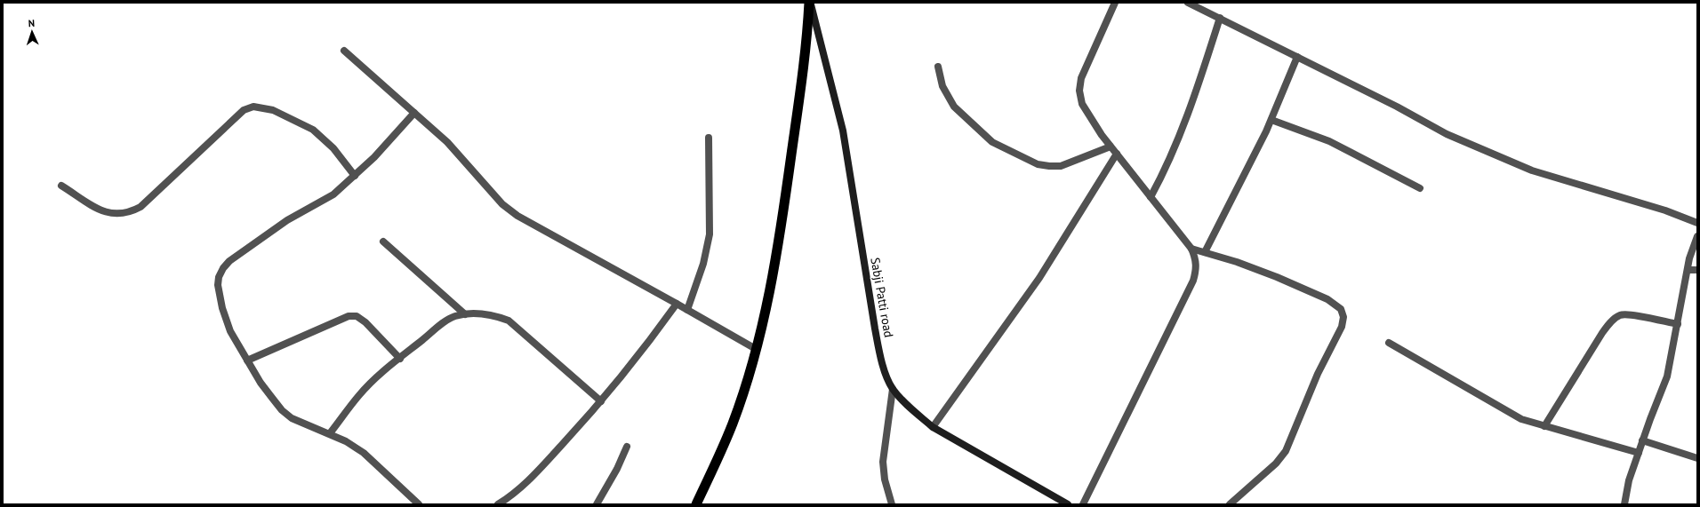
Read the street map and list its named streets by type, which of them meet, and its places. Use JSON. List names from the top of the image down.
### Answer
{
  "streets": {
    "main road": ["Sabji Patti road"]
  },
  "north": "top"
}
